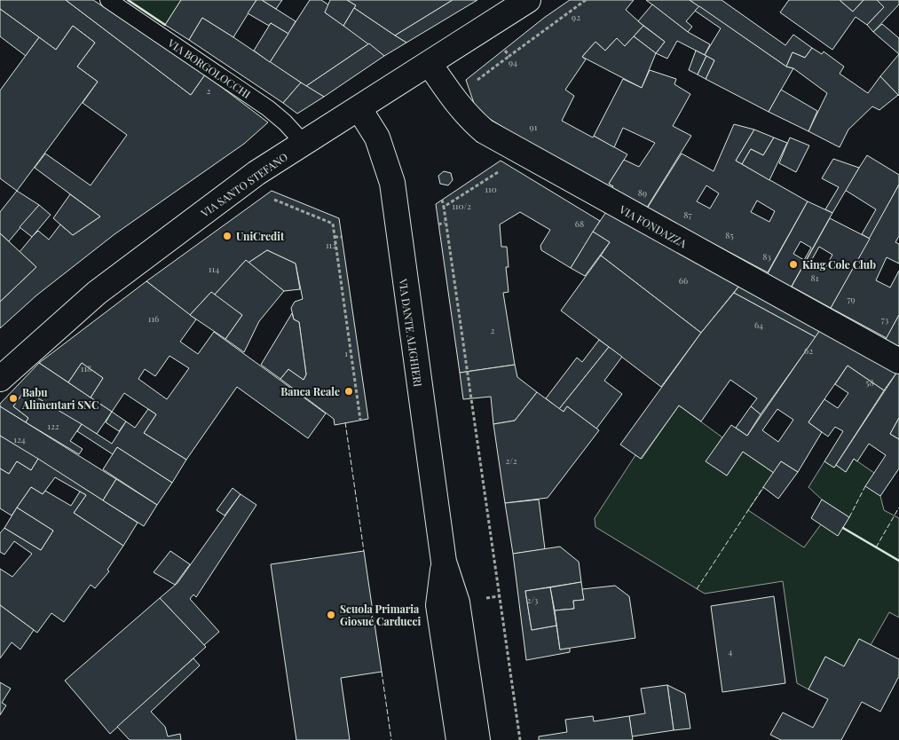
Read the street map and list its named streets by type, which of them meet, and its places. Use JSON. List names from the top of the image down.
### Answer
{
  "streets": {
    "street": ["VIA SANTO STEFANO", "VIA FONDAZZA", "VIA DANTE ALIGHIERI"],
    "lane": ["VIA BORGOLOCCHI"]
  },
  "crossings": [
    ["VIA BORGOLOCCHI", "VIA SANTO STEFANO"],
    ["VIA SANTO STEFANO", "VIA FONDAZZA"],
    ["VIA SANTO STEFANO", "VIA DANTE ALIGHIERI"]
  ],
  "places": [
    "UniCredit",
    "King Cole Club",
    "Banca Reale",
    "Babu Alimentari SNC",
    "Scuola Primaria Giosué Carducci"
  ],
  "house_numbers": [
    "92",
    "94",
    "2",
    "91",
    "110",
    "89",
    "110/2",
    "87",
    "68",
    "85",
    "112",
    "83",
    "114",
    "81",
    "66",
    "79",
    "116",
    "73",
    "64",
    "2",
    "62",
    "1",
    "118",
    "58",
    "122",
    "124",
    "2/2",
    "2/3",
    "4"
  ]
}
